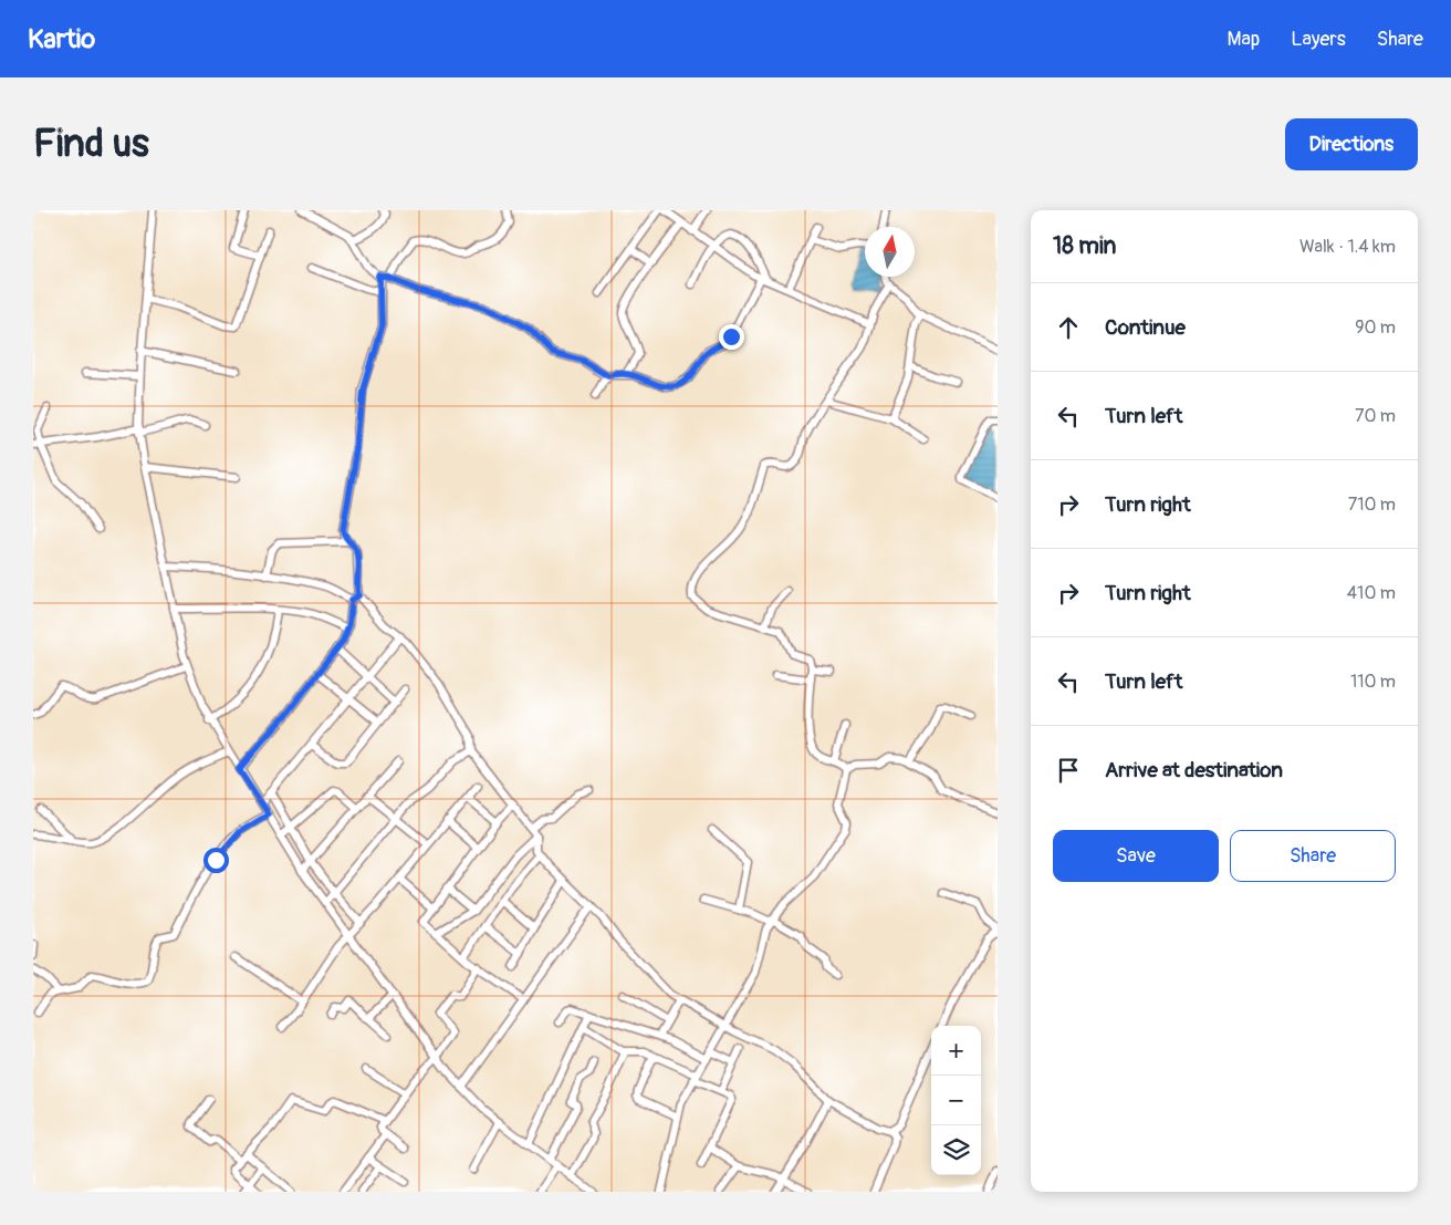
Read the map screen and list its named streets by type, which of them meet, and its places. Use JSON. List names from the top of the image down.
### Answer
{
  "north": "top",
  "page": {
    "header": "Kartio",
    "nav": ["Map", "Layers", "Share"],
    "buttons": [
      "Directions",
      ["Save", "Share"]
    ],
    "title": "Find us",
    "heading": ["18 min", "Walk · 1.4 km"],
    "list": [
      ["Continue", "90 m"],
      ["Turn left", "70 m"],
      ["Turn right", "710 m"],
      ["Turn right", "410 m"],
      ["Turn left", "110 m"],
      "Arrive at destination"
    ],
    "map_buttons": ["+", "−"]
  }
}
